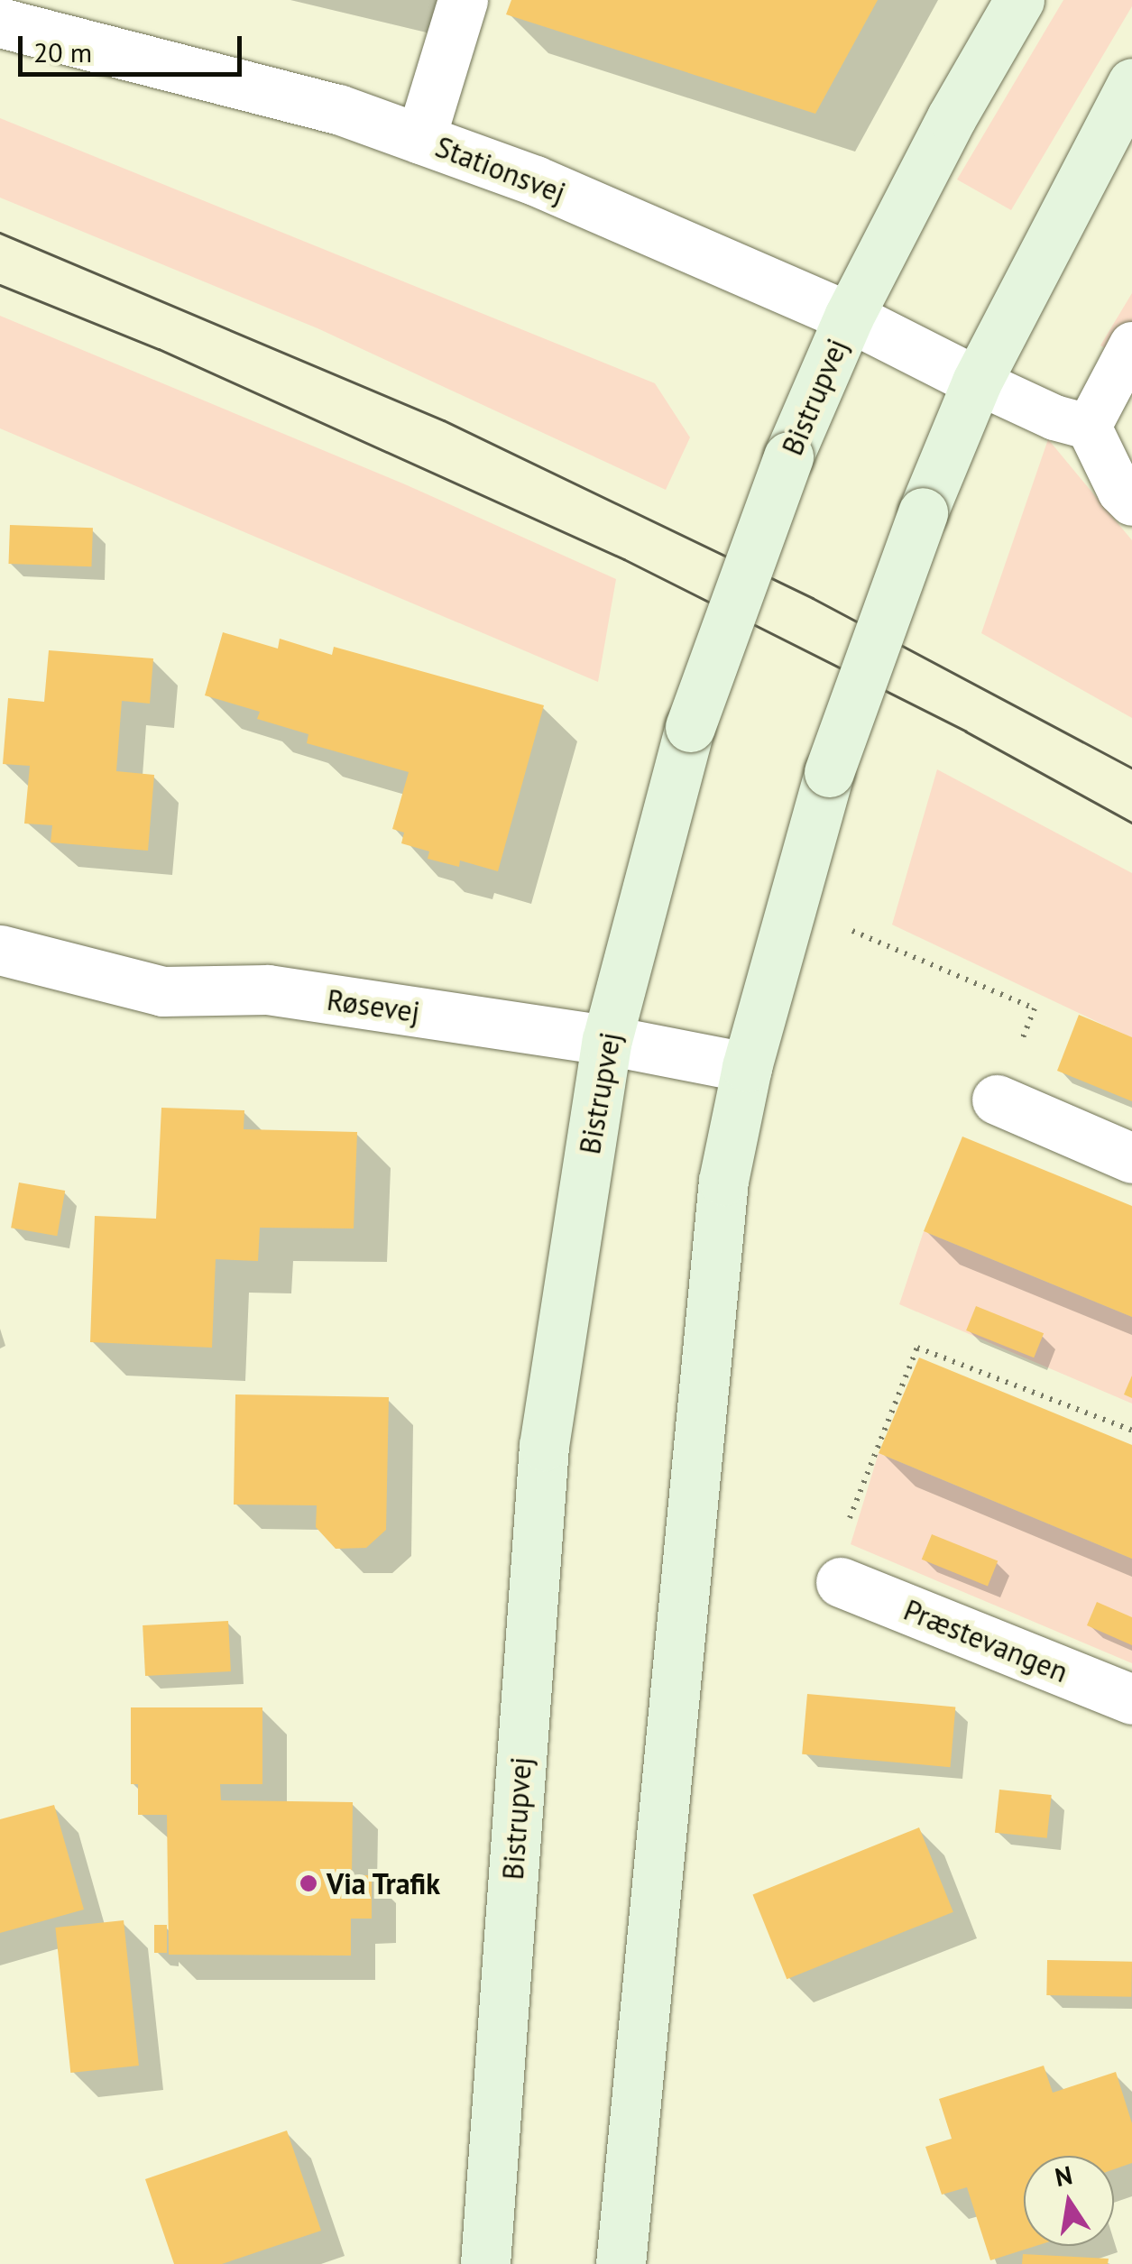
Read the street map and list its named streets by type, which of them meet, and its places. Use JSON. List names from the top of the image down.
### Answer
{
  "streets": {
    "main road": ["Bistrupvej"],
    "street": ["Stationsvej", "Røsevej", "Præstevangen"]
  },
  "crossings": [
    ["Stationsvej", "Bistrupvej"],
    ["Bistrupvej", "Røsevej"]
  ],
  "places": ["Via Trafik"],
  "scale_bar": "20 m",
  "north": "top"
}
